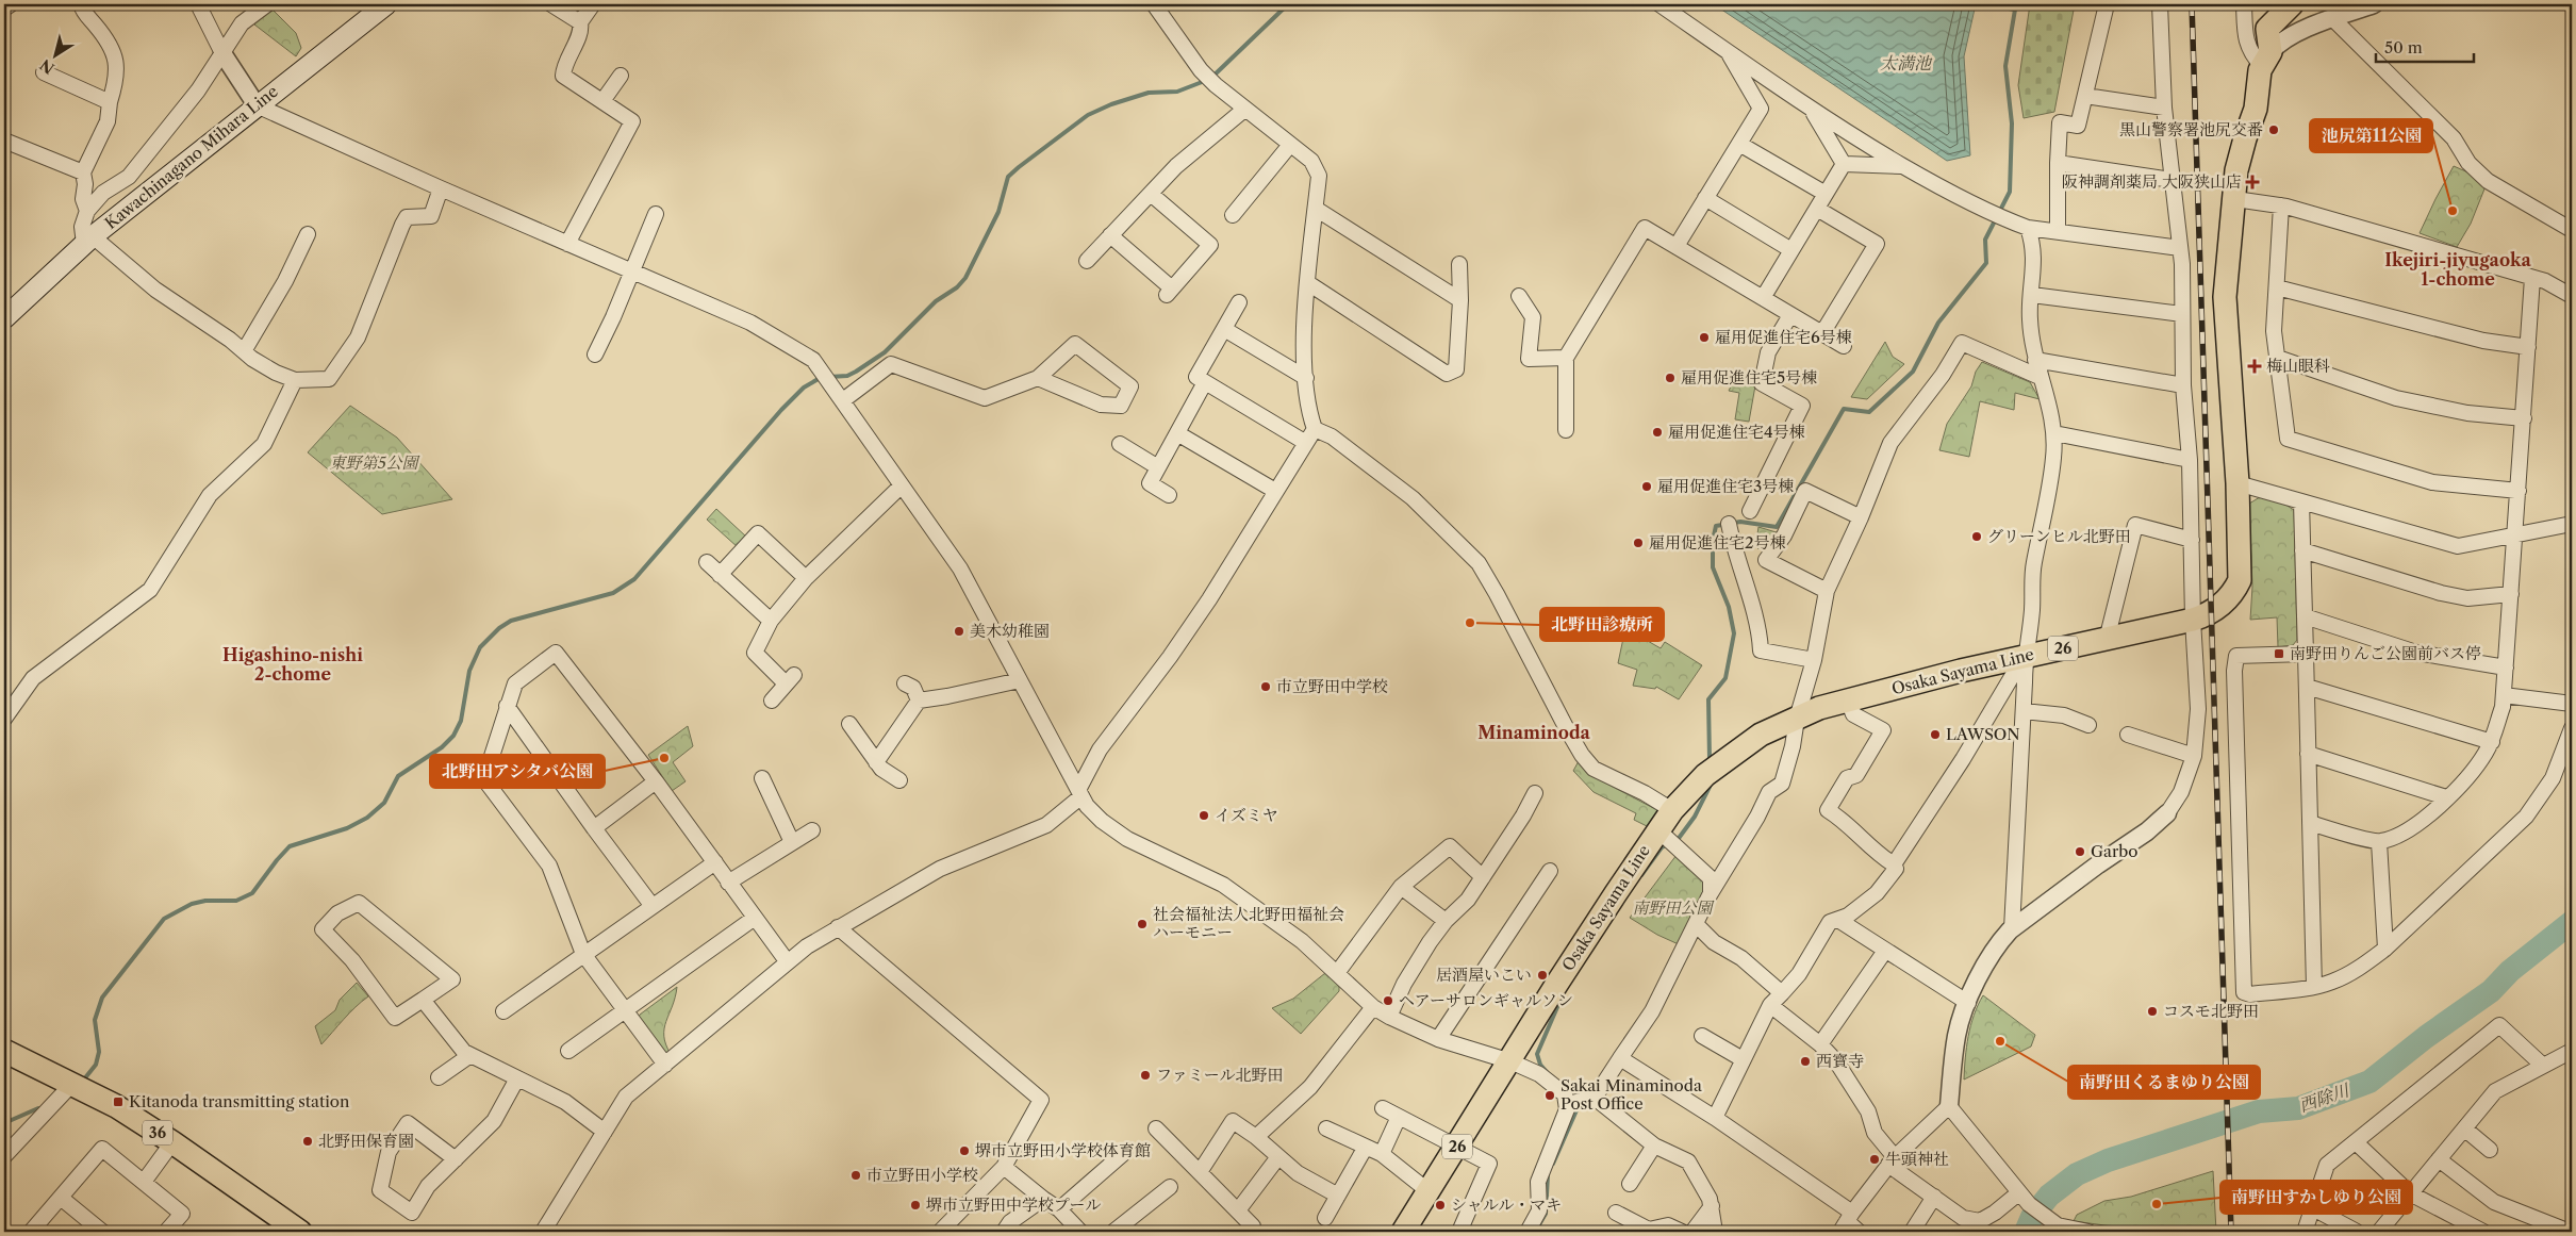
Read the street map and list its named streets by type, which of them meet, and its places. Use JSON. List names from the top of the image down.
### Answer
{
  "streets": {
    "main road": [
      "Kawachinagano Mihara Line",
      "26",
      "Osaka Sayama Line",
      "36"
    ]
  },
  "districts": ["Ikejiri-jiyugaoka 1-chome", "Higashino-nishi 2-chome", "Minaminoda"],
  "water": ["太満池", "西除川"],
  "parks": ["東野第5公園", "南野田公園"],
  "places": {
    "other": [
      "黒山警察署池尻交番",
      "池尻第11公園",
      "雇用促進住宅6号棟",
      "雇用促進住宅5号棟",
      "雇用促進住宅4号棟",
      "雇用促進住宅3号棟",
      "グリーンヒル北野田",
      "雇用促進住宅2号棟",
      "北野田診療所",
      "美木幼稚園",
      "市立野田中学校",
      "LAWSON",
      "北野田アシタバ公園",
      "イズミヤ",
      "Garbo",
      "社会福祉法人北野田福祉会 ハーモニー",
      "居酒屋いこい",
      "ヘアーサロンギャルソン",
      "コスモ北野田",
      "南野田くるまゆり公園",
      "西寳寺",
      "ファミール北野田",
      "Sakai Minaminoda Post Office",
      "北野田保育園",
      "堺市立野田小学校体育館",
      "牛頭神社",
      "市立野田小学校",
      "南野田すかしゆり公園",
      "堺市立野田中学校プール",
      "シャルル・マキ"
    ],
    "health": ["阪神調剤薬局 大阪狭山店", "梅山眼科"],
    "transit": ["南野田りんご公園前バス停", "Kitanoda transmitting station"]
  },
  "scale_bar": "50 m",
  "north": "bottom left"
}
